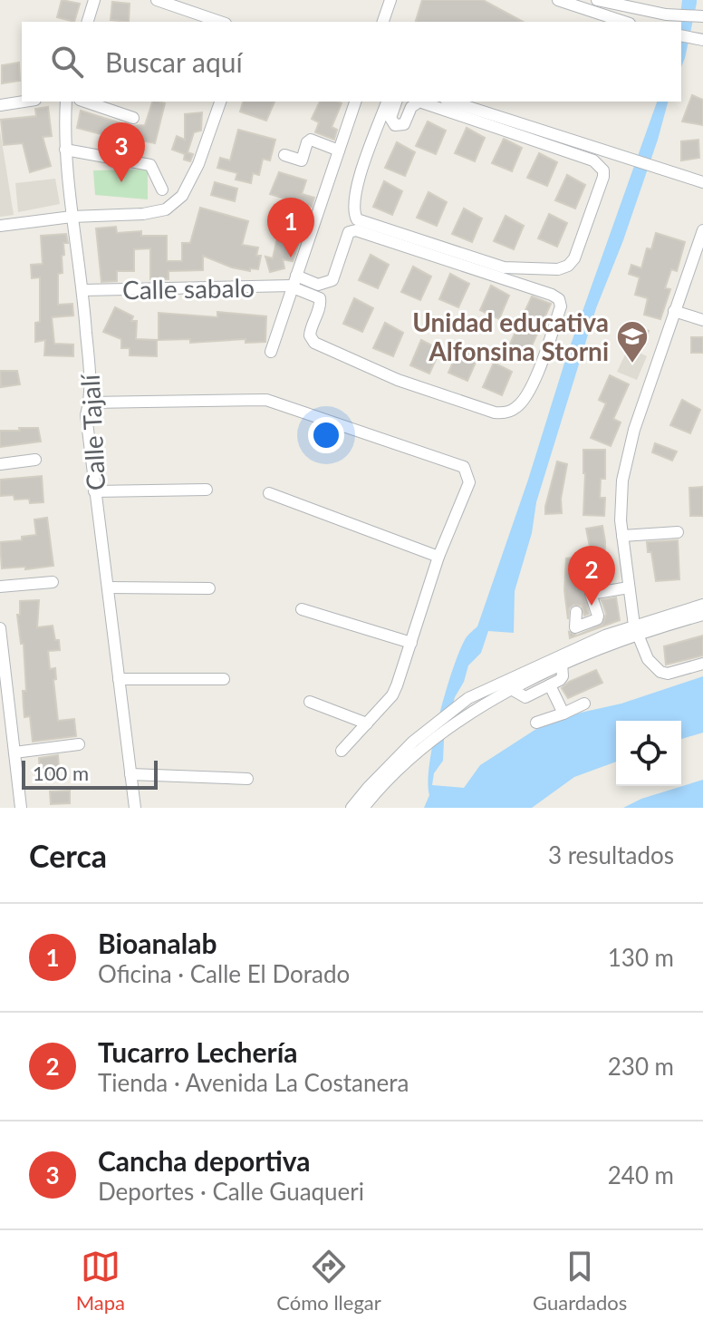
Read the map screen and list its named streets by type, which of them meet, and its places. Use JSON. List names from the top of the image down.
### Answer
{
  "streets": {
    "street": ["Calle sabalo", "Calle Tajalí"]
  },
  "crossings": [
    ["Calle sabalo", "Calle Tajalí"]
  ],
  "places": {
    "school or university": ["Unidad educativa Alfonsina Storni"]
  },
  "scale_bar": "100 m",
  "page": {
    "search": "Buscar aquí",
    "pins": ["3", "1", "2"],
    "scale": "100 m",
    "heading": ["Cerca", "3 resultados"],
    "list": [
      {
        "mark": "1",
        "name": "Bioanalab",
        "note": "Oficina · Calle El Dorado",
        "value": "130 m"
      },
      {
        "mark": "2",
        "name": "Tucarro Lechería",
        "note": "Tienda · Avenida La Costanera",
        "value": "230 m"
      },
      {
        "mark": "3",
        "name": "Cancha deportiva",
        "note": "Deportes · Calle Guaqueri",
        "value": "240 m"
      }
    ],
    "nav": ["Mapa", "Cómo llegar", "Guardados"]
  }
}
